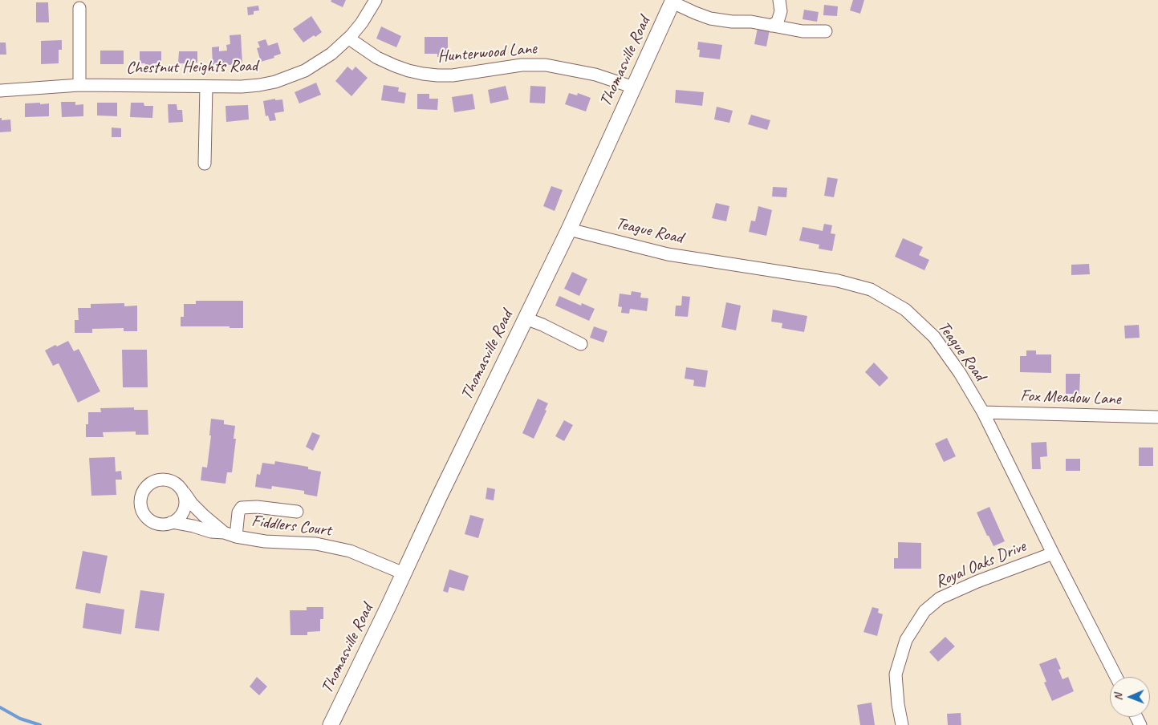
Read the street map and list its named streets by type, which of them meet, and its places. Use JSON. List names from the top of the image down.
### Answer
{
  "streets": {
    "main road": ["Thomasville Road"],
    "street": [
      "Hunterwood Lane",
      "Chestnut Heights Road",
      "Teague Road",
      "Fox Meadow Lane",
      "Fiddlers Court",
      "Royal Oaks Drive"
    ]
  },
  "crossings": [
    ["Hunterwood Lane", "Thomasville Road"],
    ["Hunterwood Lane", "Chestnut Heights Road"],
    ["Thomasville Road", "Teague Road"],
    ["Thomasville Road", "Fiddlers Court"],
    ["Teague Road", "Fox Meadow Lane"],
    ["Teague Road", "Royal Oaks Drive"]
  ],
  "north": "left"
}
